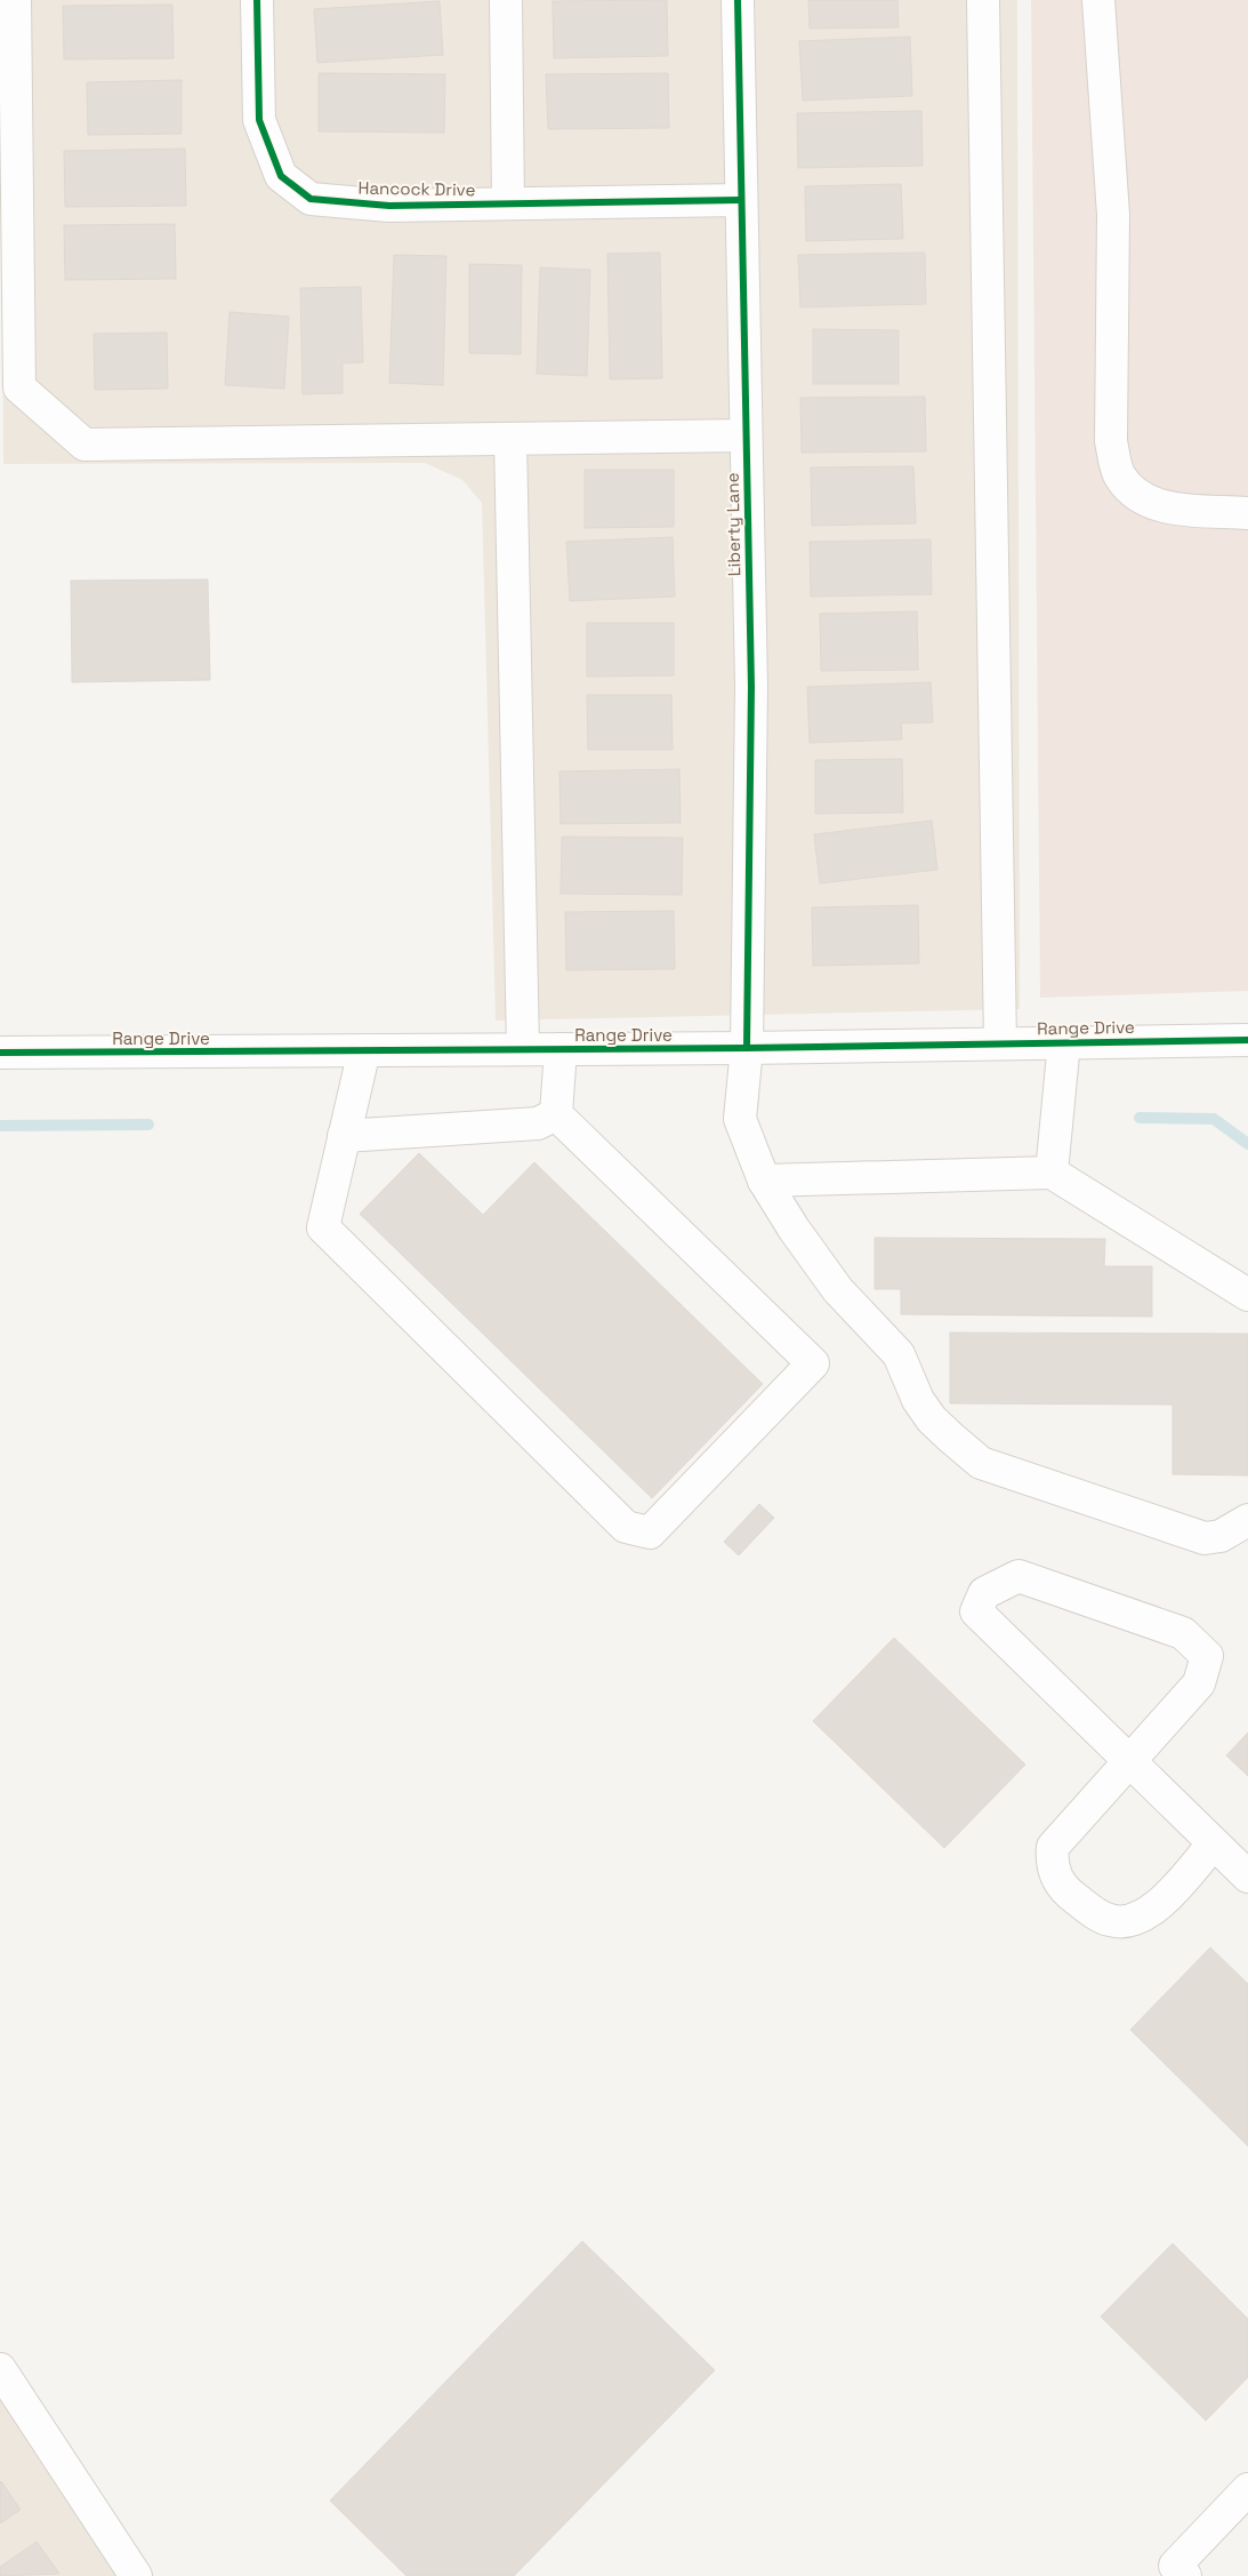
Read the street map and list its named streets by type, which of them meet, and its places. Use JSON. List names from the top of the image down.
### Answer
{
  "streets": {
    "street": ["Hancock Drive", "Liberty Lane", "Range Drive"]
  },
  "crossings": [
    ["Hancock Drive", "Liberty Lane"],
    ["Liberty Lane", "Range Drive"]
  ]
}
